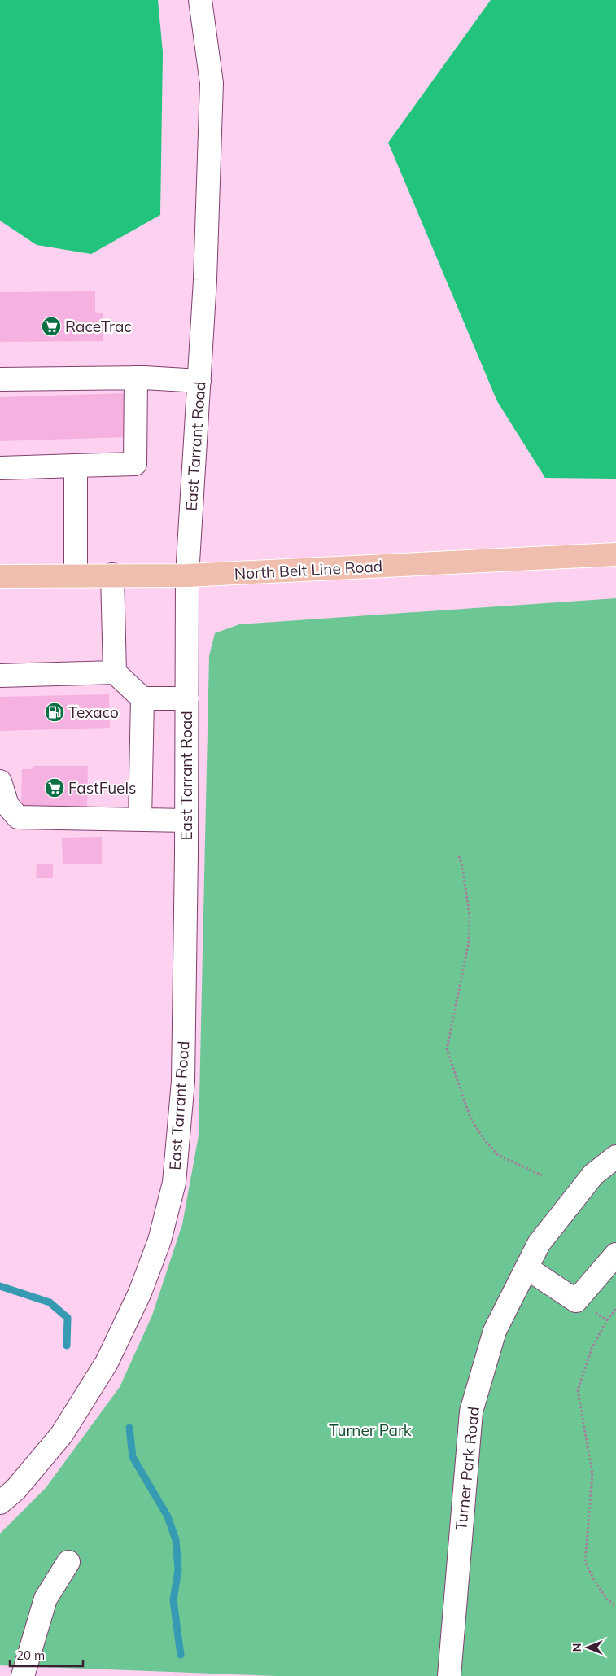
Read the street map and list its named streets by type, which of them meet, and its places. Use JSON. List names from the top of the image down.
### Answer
{
  "streets": {
    "main road": ["North Belt Line Road"],
    "street": ["East Tarrant Road", "Turner Park Road"]
  },
  "crossings": [
    ["East Tarrant Road", "North Belt Line Road"]
  ],
  "parks": ["Turner Park"],
  "places": {
    "supermarket": ["RaceTrac", "FastFuels"],
    "fuel station": ["Texaco"]
  },
  "scale_bar": "20 m",
  "north": "left"
}
